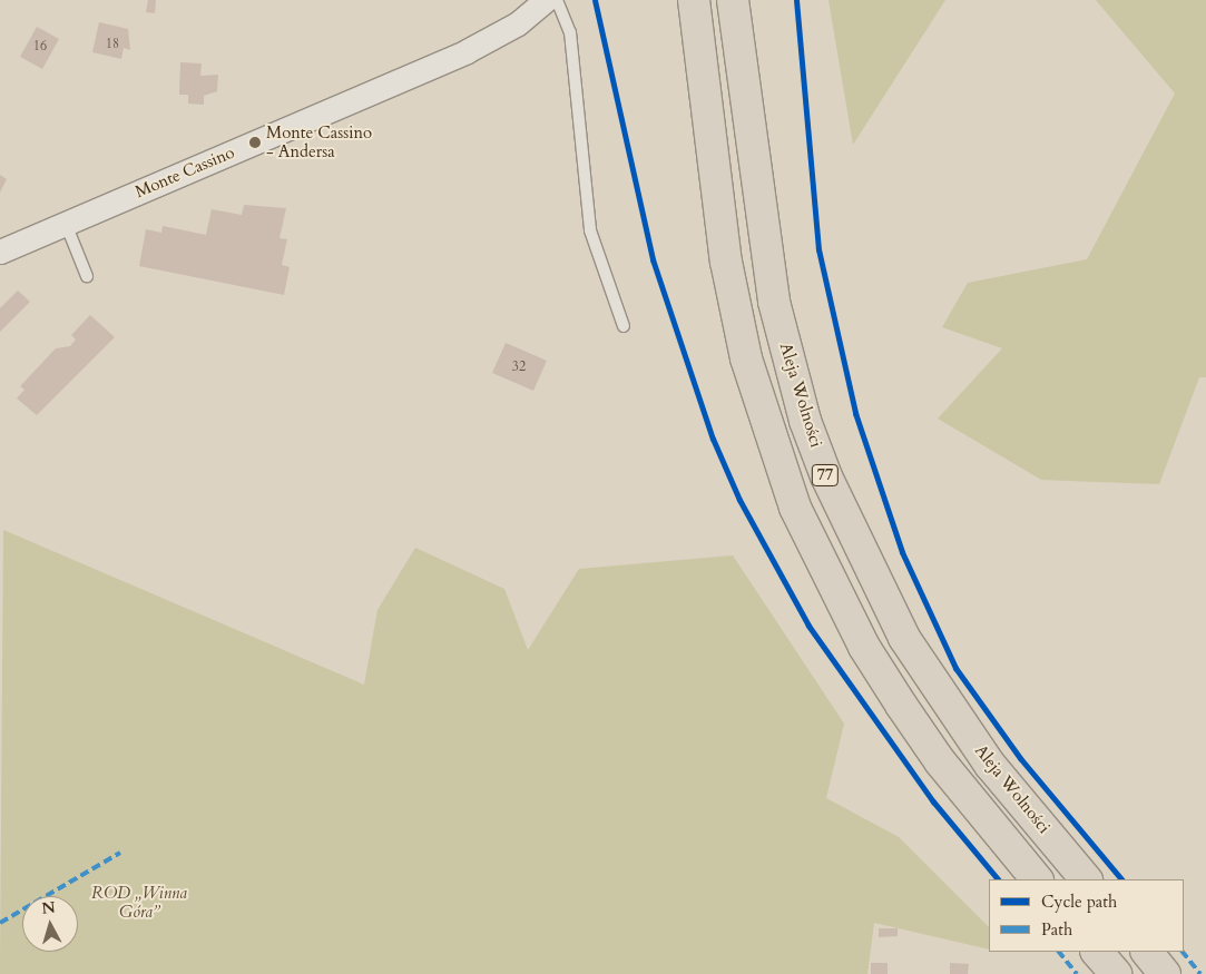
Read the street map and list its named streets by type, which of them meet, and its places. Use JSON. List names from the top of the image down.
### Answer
{
  "streets": {
    "highway": ["Aleja Wolności", "77"],
    "street": ["Monte Cassino"]
  },
  "parks": ["ROD „Winna Góra”"],
  "places": ["Monte Cassino - Andersa"],
  "house_numbers": ["18", "16", "32"],
  "legend": ["Cycle path", "Path"],
  "north": "top"
}
